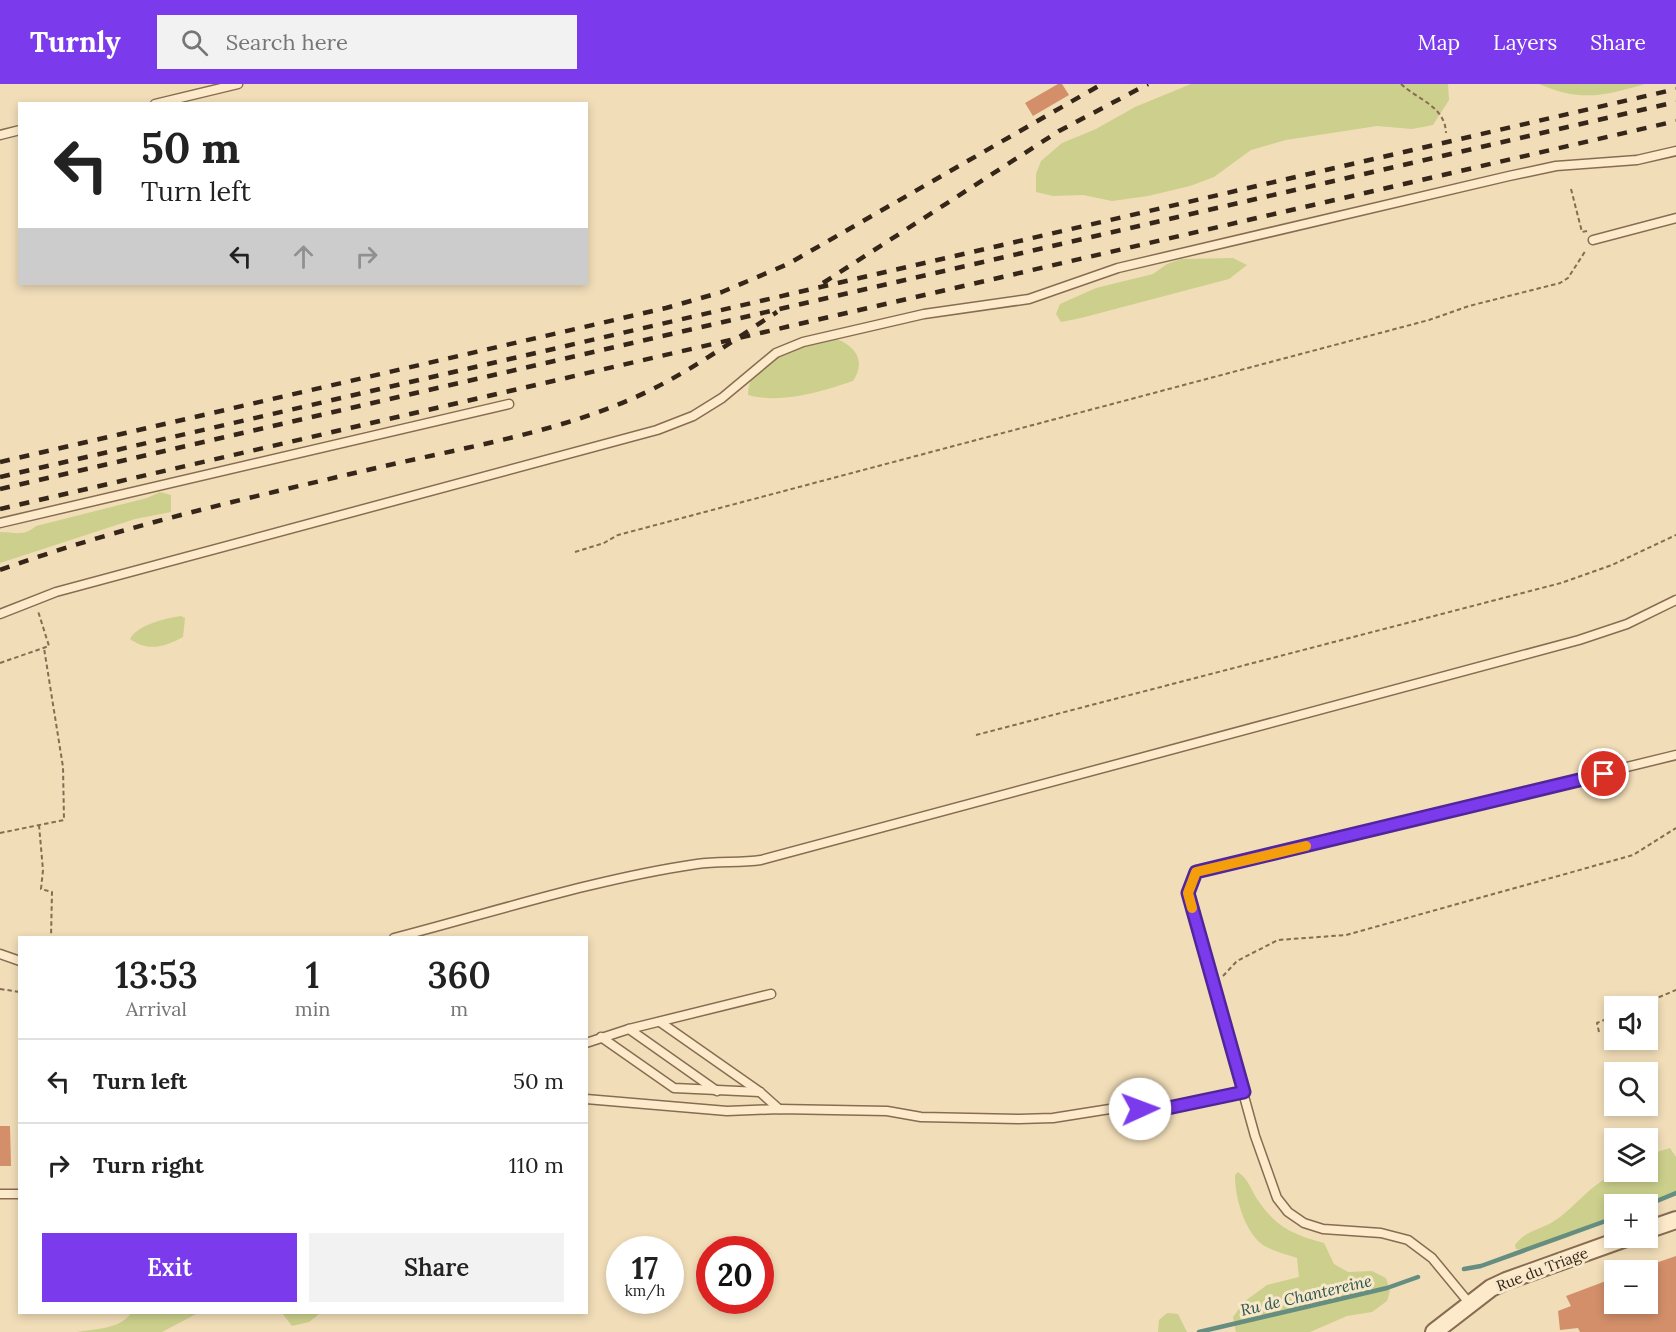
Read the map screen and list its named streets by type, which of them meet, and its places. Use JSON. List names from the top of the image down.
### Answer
{
  "streets": {
    "street": ["Rue du Triage"]
  },
  "water": ["Ru de Chantereine"],
  "page": {
    "header": "Turnly",
    "search": "Search here",
    "nav": ["Map", "Layers", "Share"],
    "turn": ["50 m", "Turn left"],
    "eta": [
      "13:53",
      "Arrival",
      "1",
      "min",
      "360",
      "m"
    ],
    "map_buttons": ["+", "−"],
    "list": [
      {
        "name": "Turn left",
        "value": "50 m"
      },
      {
        "name": "Turn right",
        "value": "110 m"
      }
    ],
    "buttons": ["Exit", "Share"],
    "speed": "17 km/h",
    "limit": "20"
  }
}
